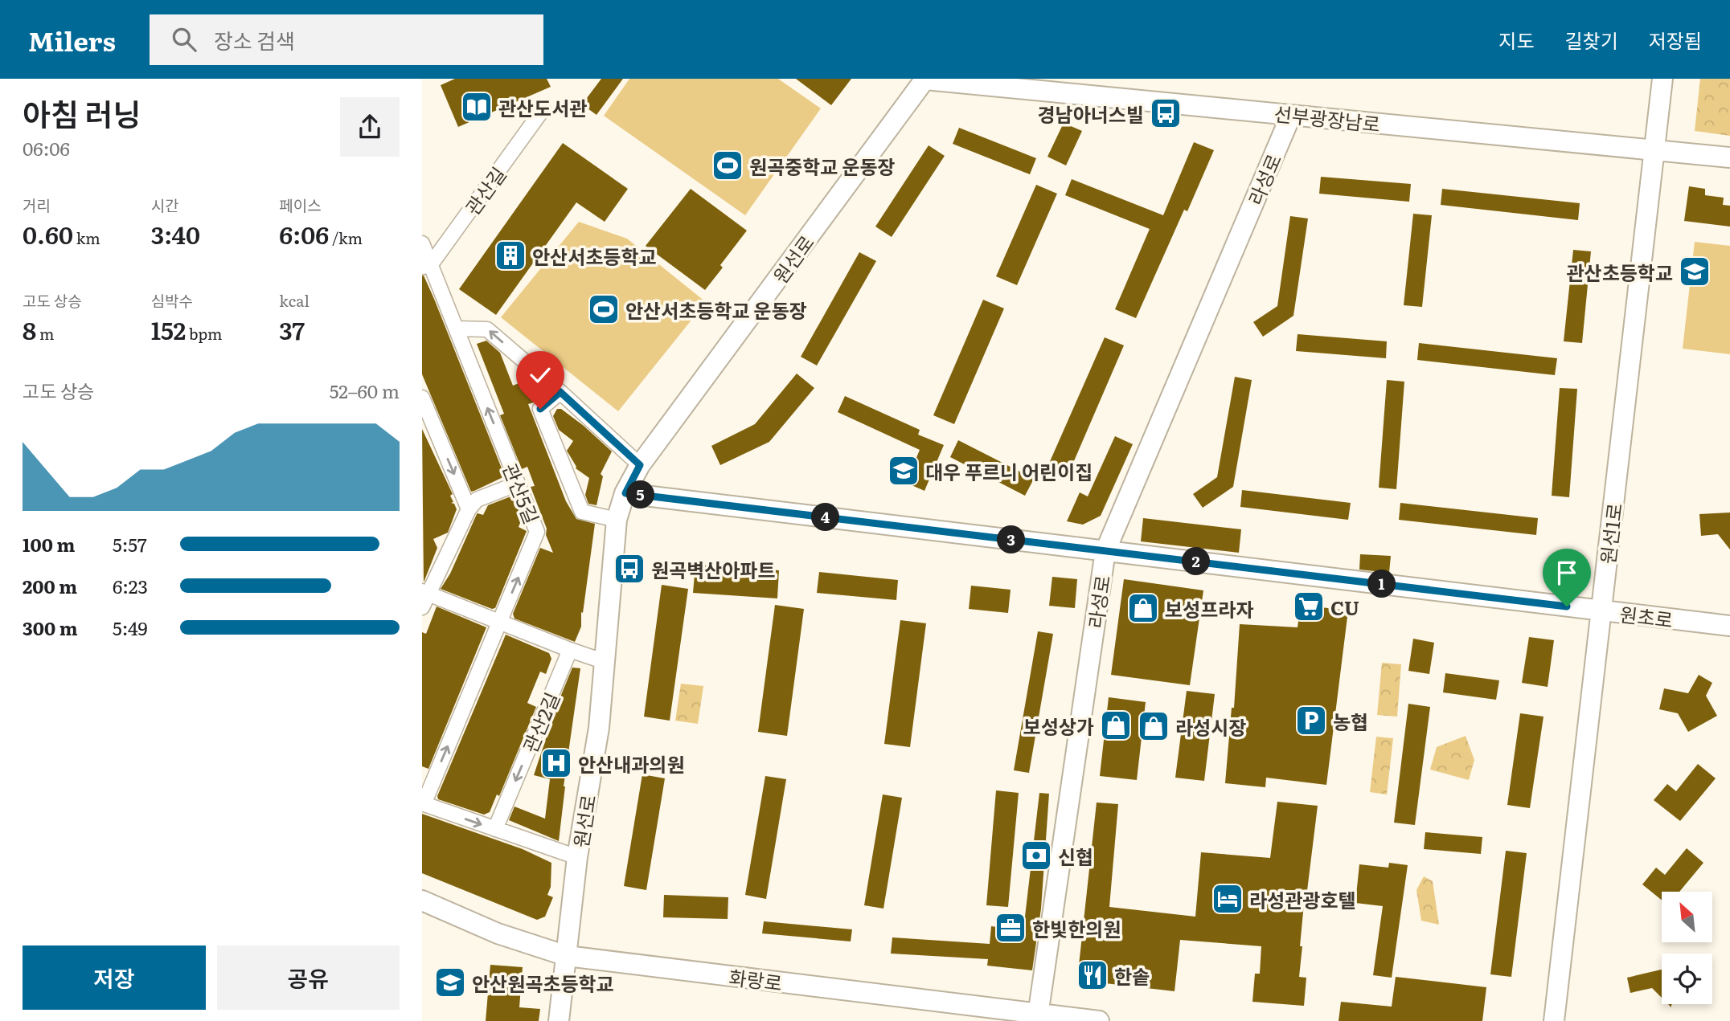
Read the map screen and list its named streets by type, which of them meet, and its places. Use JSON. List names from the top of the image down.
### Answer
{
  "streets": {
    "street": [
      "선부광장남로",
      "라성로",
      "관산길",
      "원선로",
      "관산5길",
      "원선1로",
      "원초로",
      "관산2길",
      "화랑로"
    ]
  },
  "crossings": [
    ["선부광장남로", "라성로"],
    ["선부광장남로", "원선로"],
    ["선부광장남로", "원선1로"],
    ["라성로", "원초로"],
    ["라성로", "화랑로"],
    ["관산길", "관산5길"],
    ["원선로", "원초로"],
    ["원선로", "화랑로"],
    ["원선1로", "원초로"]
  ],
  "one_way": ["관산5길", "관산2길"],
  "places": {
    "library": ["관산도서관"],
    "bus stop": ["경남아너스빌", "원곡벽산아파트"],
    "sports": ["원곡중학교 운동장", "안산서초등학교 운동장"],
    "building": ["안산서초등학교"],
    "school or university": ["관산초등학교", "대우 푸르니 어린이집", "안산원곡초등학교"],
    "supermarket": ["CU"],
    "shop": ["보성프라자", "보성상가", "라성시장"],
    "parking": ["농협"],
    "hospital": ["안산내과의원"],
    "bank": ["신협"],
    "hotel": ["라성관광호텔"],
    "office": ["한빛한의원"],
    "restaurant": ["한솥"]
  },
  "north": "top left",
  "page": {
    "header": "Milers",
    "search": "장소 검색",
    "nav": ["지도", "길찾기", "저장됨"],
    "heading": ["아침 러닝", "06:06"],
    "stats": [
      ["거리", "0.60 km"],
      ["시간", "3:40"],
      ["페이스", "6:06 /km"],
      ["고도 상승", "8 m"],
      ["심박수", "152 bpm"],
      ["kcal", "37"]
    ],
    "chart": ["고도 상승", "52–60 m"],
    "pins": [
      "5",
      "4",
      "3",
      "2",
      "1"
    ],
    "list": [
      {
        "name": "100 m",
        "note": "5:57"
      },
      {
        "name": "200 m",
        "note": "6:23"
      },
      {
        "name": "300 m",
        "note": "5:49"
      }
    ],
    "buttons": ["저장", "공유"]
  }
}
